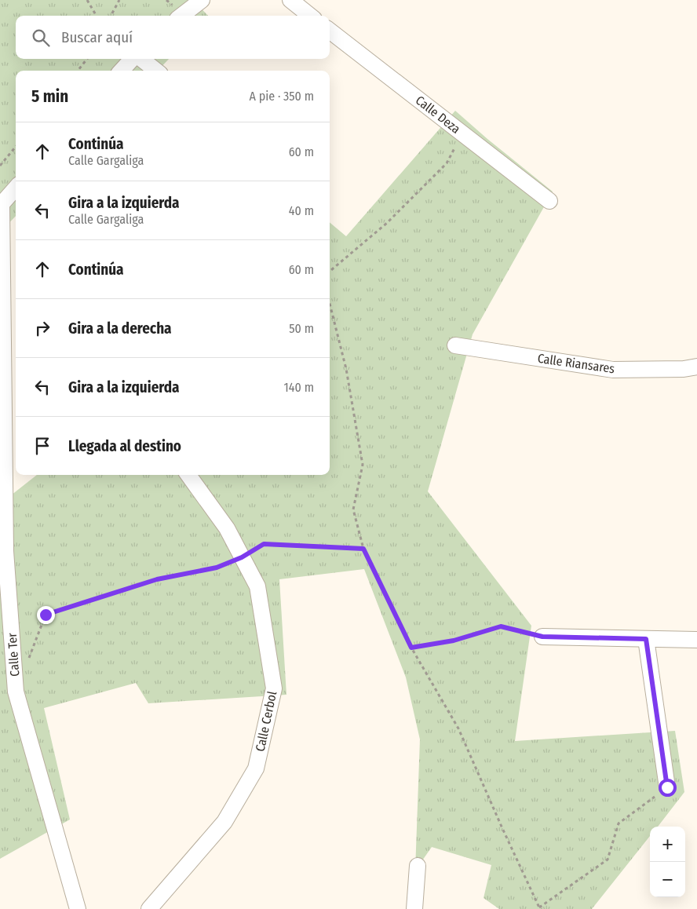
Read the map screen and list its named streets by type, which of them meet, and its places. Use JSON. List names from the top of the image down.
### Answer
{
  "streets": {
    "street": [
      "Calle Deza",
      "Calle Riansares",
      "Calle Ter",
      "Calle Cerbol"
    ]
  },
  "page": {
    "search": "Buscar aquí",
    "heading": ["5 min", "A pie · 350 m"],
    "list": [
      ["Continúa", "Calle Gargaliga", "60 m"],
      ["Gira a la izquierda", "Calle Gargaliga", "40 m"],
      ["Continúa", "60 m"],
      ["Gira a la derecha", "50 m"],
      ["Gira a la izquierda", "140 m"],
      "Llegada al destino"
    ],
    "map_buttons": ["+", "−"]
  }
}
